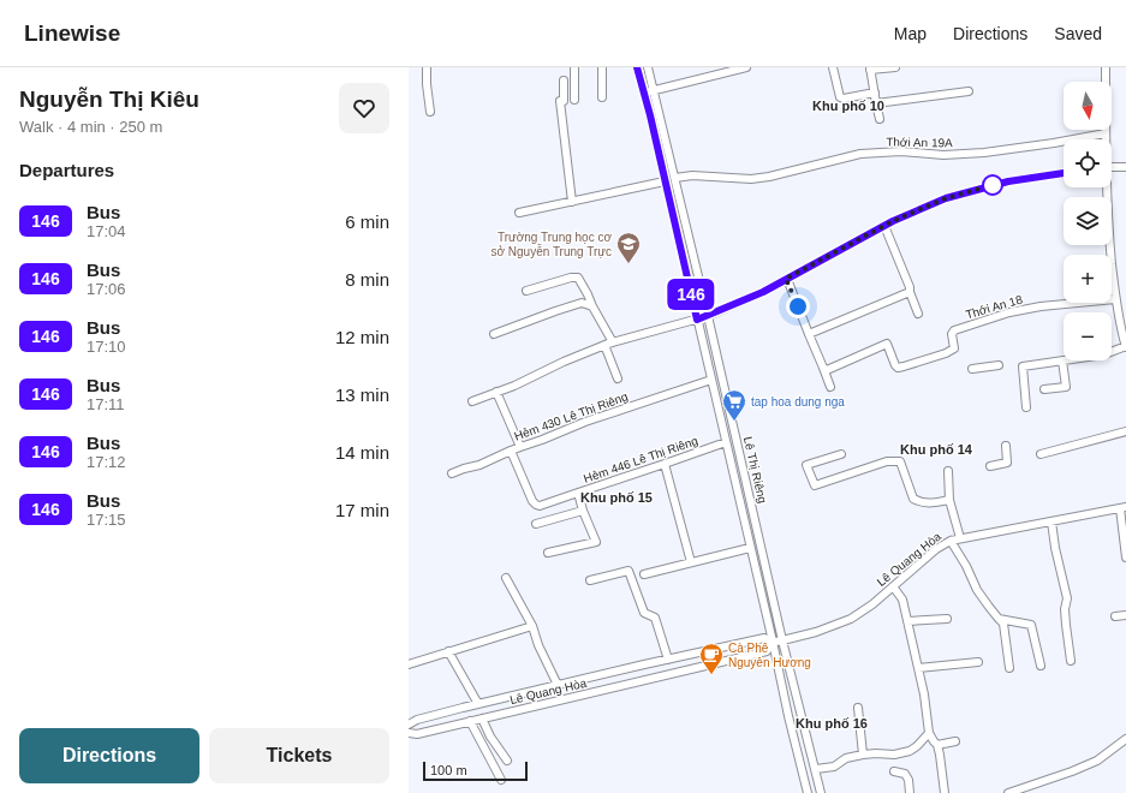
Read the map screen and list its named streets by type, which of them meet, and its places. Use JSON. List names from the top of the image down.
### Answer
{
  "streets": {
    "street": [
      "Thới An 19A",
      "Thới An 18",
      "Hẻm 430 Lê Thị Riêng",
      "Hẻm 446 Lê Thị Riêng",
      "Lê Thị Riêng",
      "Lê Quang Hòa"
    ]
  },
  "crossings": [
    ["Thới An 19A", "Lê Thị Riêng"],
    ["Hẻm 430 Lê Thị Riêng", "Hẻm 446 Lê Thị Riêng"],
    ["Hẻm 430 Lê Thị Riêng", "Lê Thị Riêng"],
    ["Hẻm 446 Lê Thị Riêng", "Lê Thị Riêng"],
    ["Lê Thị Riêng", "Lê Quang Hòa"]
  ],
  "districts": [
    "Khu phố 10",
    "Khu phố 14",
    "Khu phố 15",
    "Khu phố 16"
  ],
  "places": {
    "school or university": ["Trường Trung học cơ sở Nguyễn Trung Trực"],
    "supermarket": ["tap hoa dung nga"],
    "cafe": ["Cà Phê Nguyên Hương"]
  },
  "lines": ["bus line 146"],
  "scale_bar": "100 m",
  "north": "bottom",
  "page": {
    "header": "Linewise",
    "nav": ["Map", "Directions", "Saved"],
    "heading": [
      ["Nguyễn Thị Kiêu", "Walk · 4 min · 250 m"],
      "Departures"
    ],
    "on_map": "146",
    "map_buttons": ["+", "−"],
    "list": [
      {
        "mark": "146",
        "name": "Bus",
        "note": "17:04",
        "value": "6 min"
      },
      {
        "mark": "146",
        "name": "Bus",
        "note": "17:06",
        "value": "8 min"
      },
      {
        "mark": "146",
        "name": "Bus",
        "note": "17:10",
        "value": "12 min"
      },
      {
        "mark": "146",
        "name": "Bus",
        "note": "17:11",
        "value": "13 min"
      },
      {
        "mark": "146",
        "name": "Bus",
        "note": "17:12",
        "value": "14 min"
      },
      {
        "mark": "146",
        "name": "Bus",
        "note": "17:15",
        "value": "17 min"
      }
    ],
    "buttons": ["Directions", "Tickets"],
    "scale": "100 m"
  }
}
